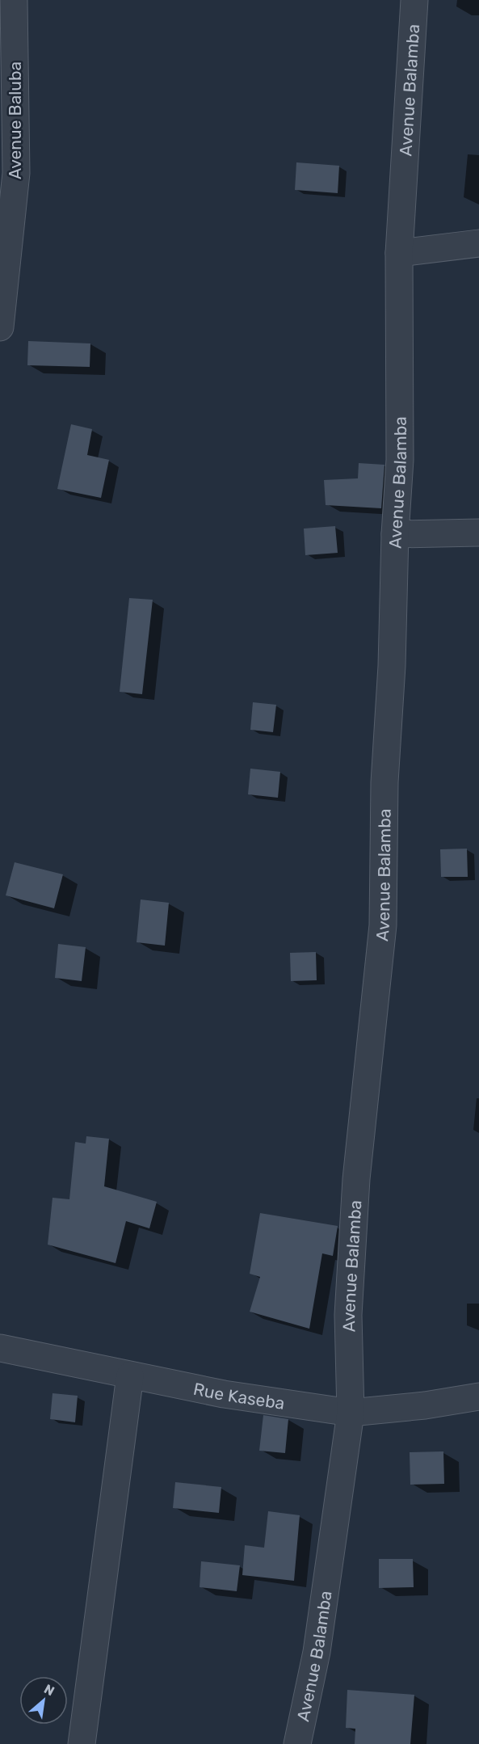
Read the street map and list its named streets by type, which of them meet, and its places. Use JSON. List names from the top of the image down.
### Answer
{
  "streets": {
    "street": ["Avenue Balamba", "Avenue Baluba", "Rue Kaseba"]
  },
  "crossings": [
    ["Avenue Balamba", "Rue Kaseba"]
  ],
  "north": "top right"
}
